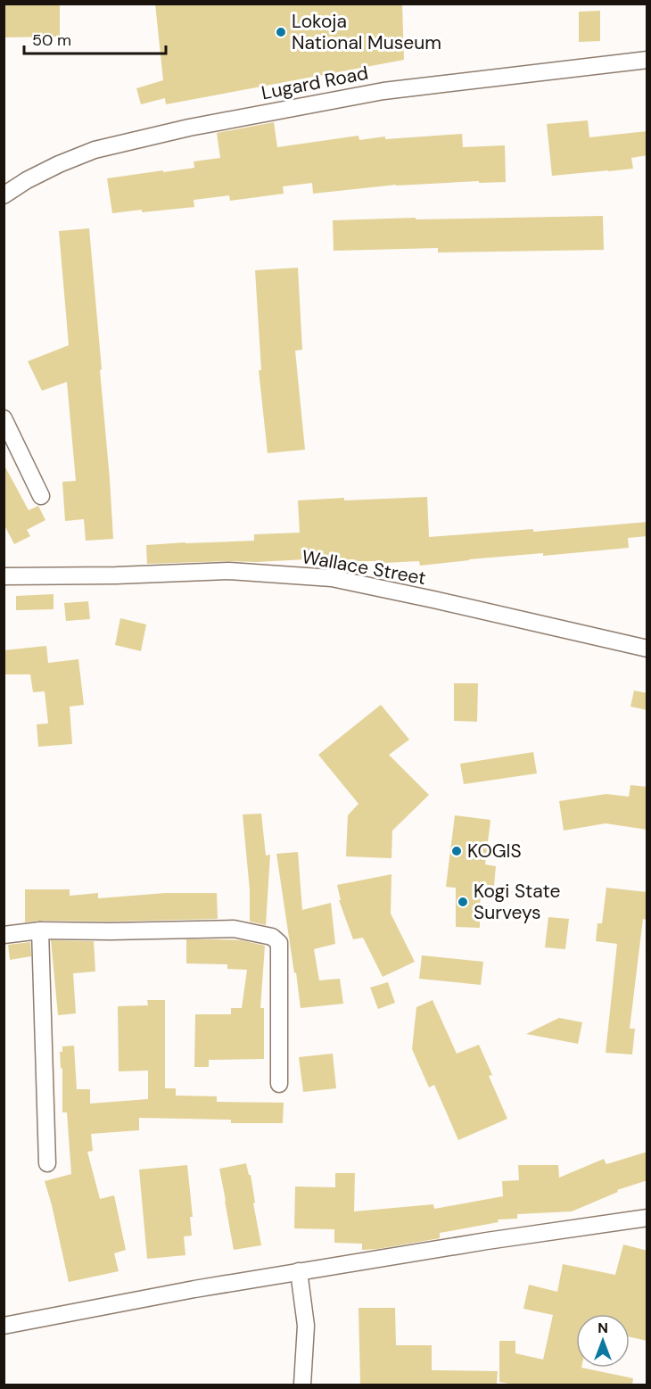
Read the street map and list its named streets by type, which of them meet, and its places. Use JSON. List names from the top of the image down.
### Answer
{
  "streets": {
    "street": ["Lugard Road", "Wallace Street"]
  },
  "places": ["Lokoja National Museum", "KOGIS", "Kogi State Surveys"],
  "scale_bar": "50 m",
  "north": "top"
}
